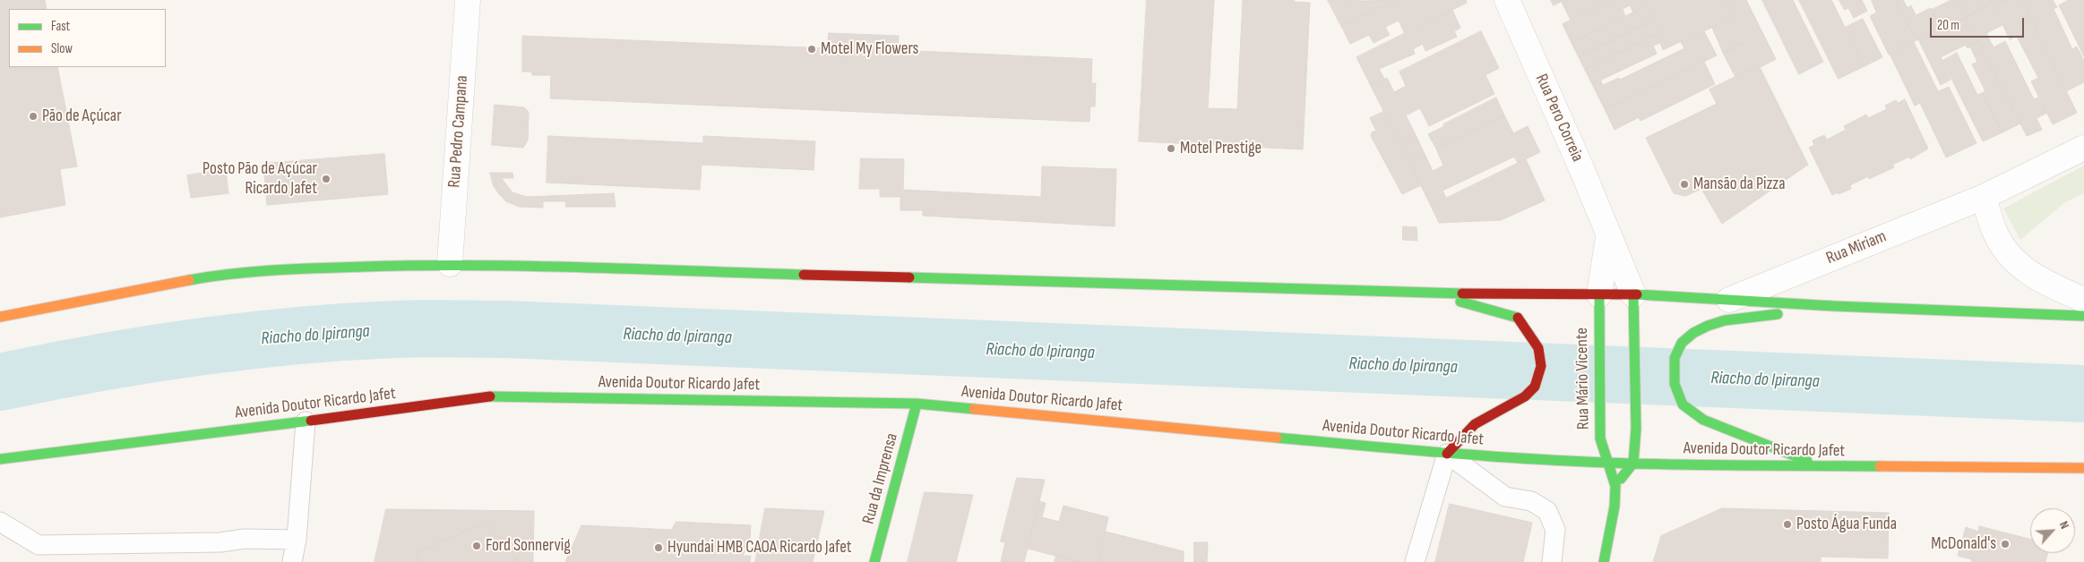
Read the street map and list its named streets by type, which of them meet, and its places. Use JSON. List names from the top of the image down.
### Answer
{
  "streets": {
    "main road": ["Rua Mário Vicente", "Avenida Doutor Ricardo Jafet", "Rua da Imprensa"],
    "street": ["Rua Pero Correia", "Rua Pedro Campana", "Rua Miriam"]
  },
  "crossings": [
    ["Rua Mário Vicente", "Avenida Doutor Ricardo Jafet"],
    ["Avenida Doutor Ricardo Jafet", "Rua da Imprensa"]
  ],
  "water": ["Riacho do Ipiranga"],
  "places": [
    "Motel My Flowers",
    "Pão de Açúcar",
    "Motel Prestige",
    "Posto Pão de Açúcar Ricardo Jafet",
    "Mansão da Pizza",
    "Posto Água Funda",
    "McDonald's",
    "Ford Sonnervig",
    "Hyundai HMB CAOA Ricardo Jafet"
  ],
  "legend": ["Fast", "Slow"],
  "scale_bar": "20 m",
  "north": "top right"
}
